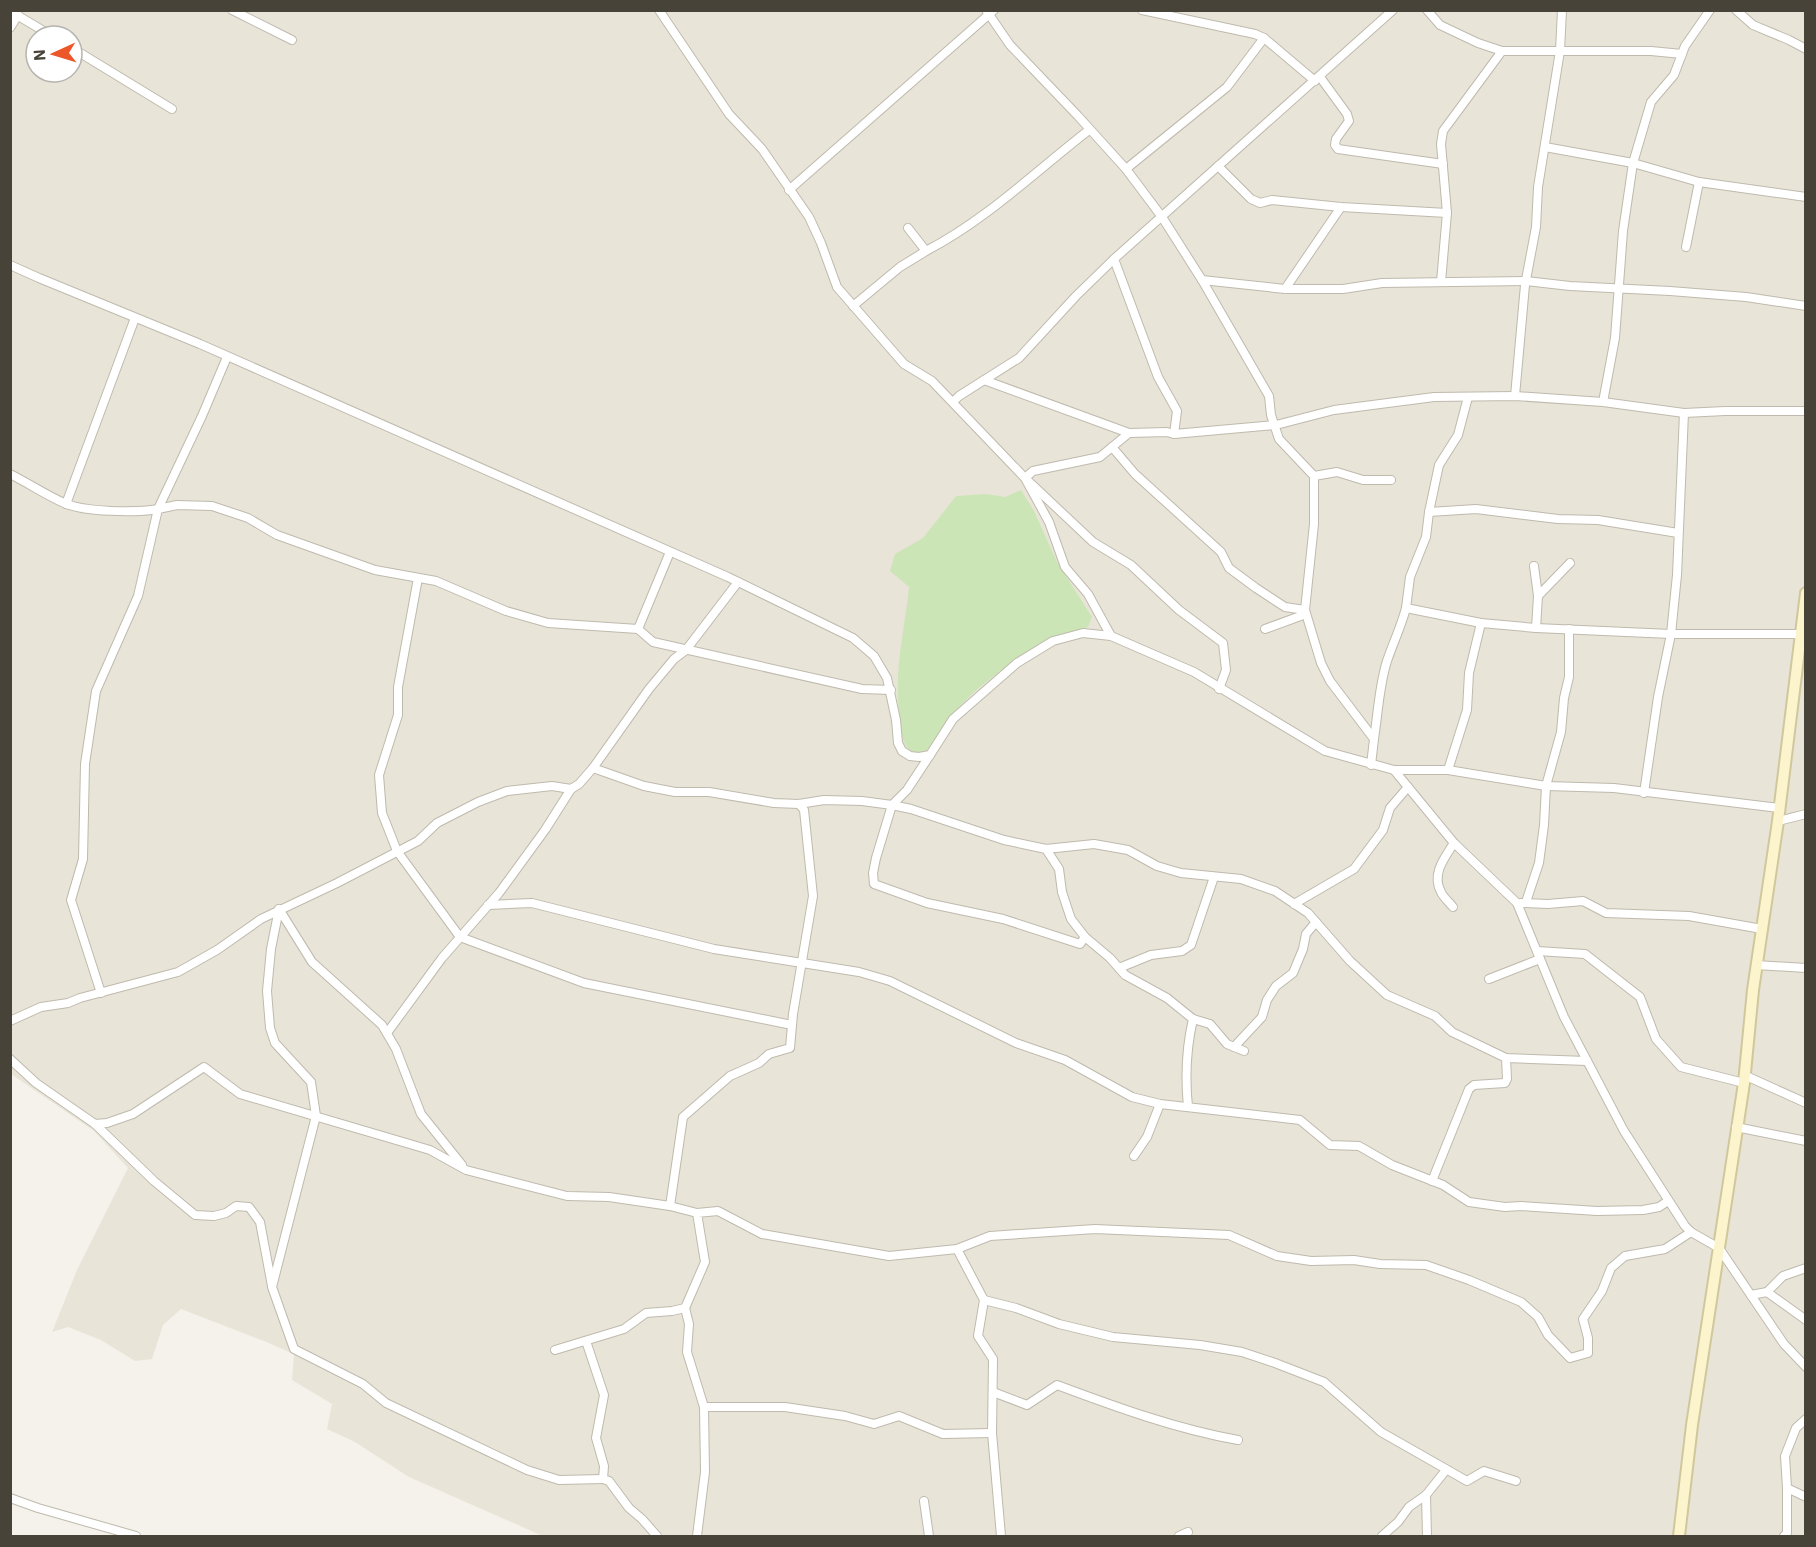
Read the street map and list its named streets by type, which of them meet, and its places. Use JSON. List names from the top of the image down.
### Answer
{
  "north": "left"
}
